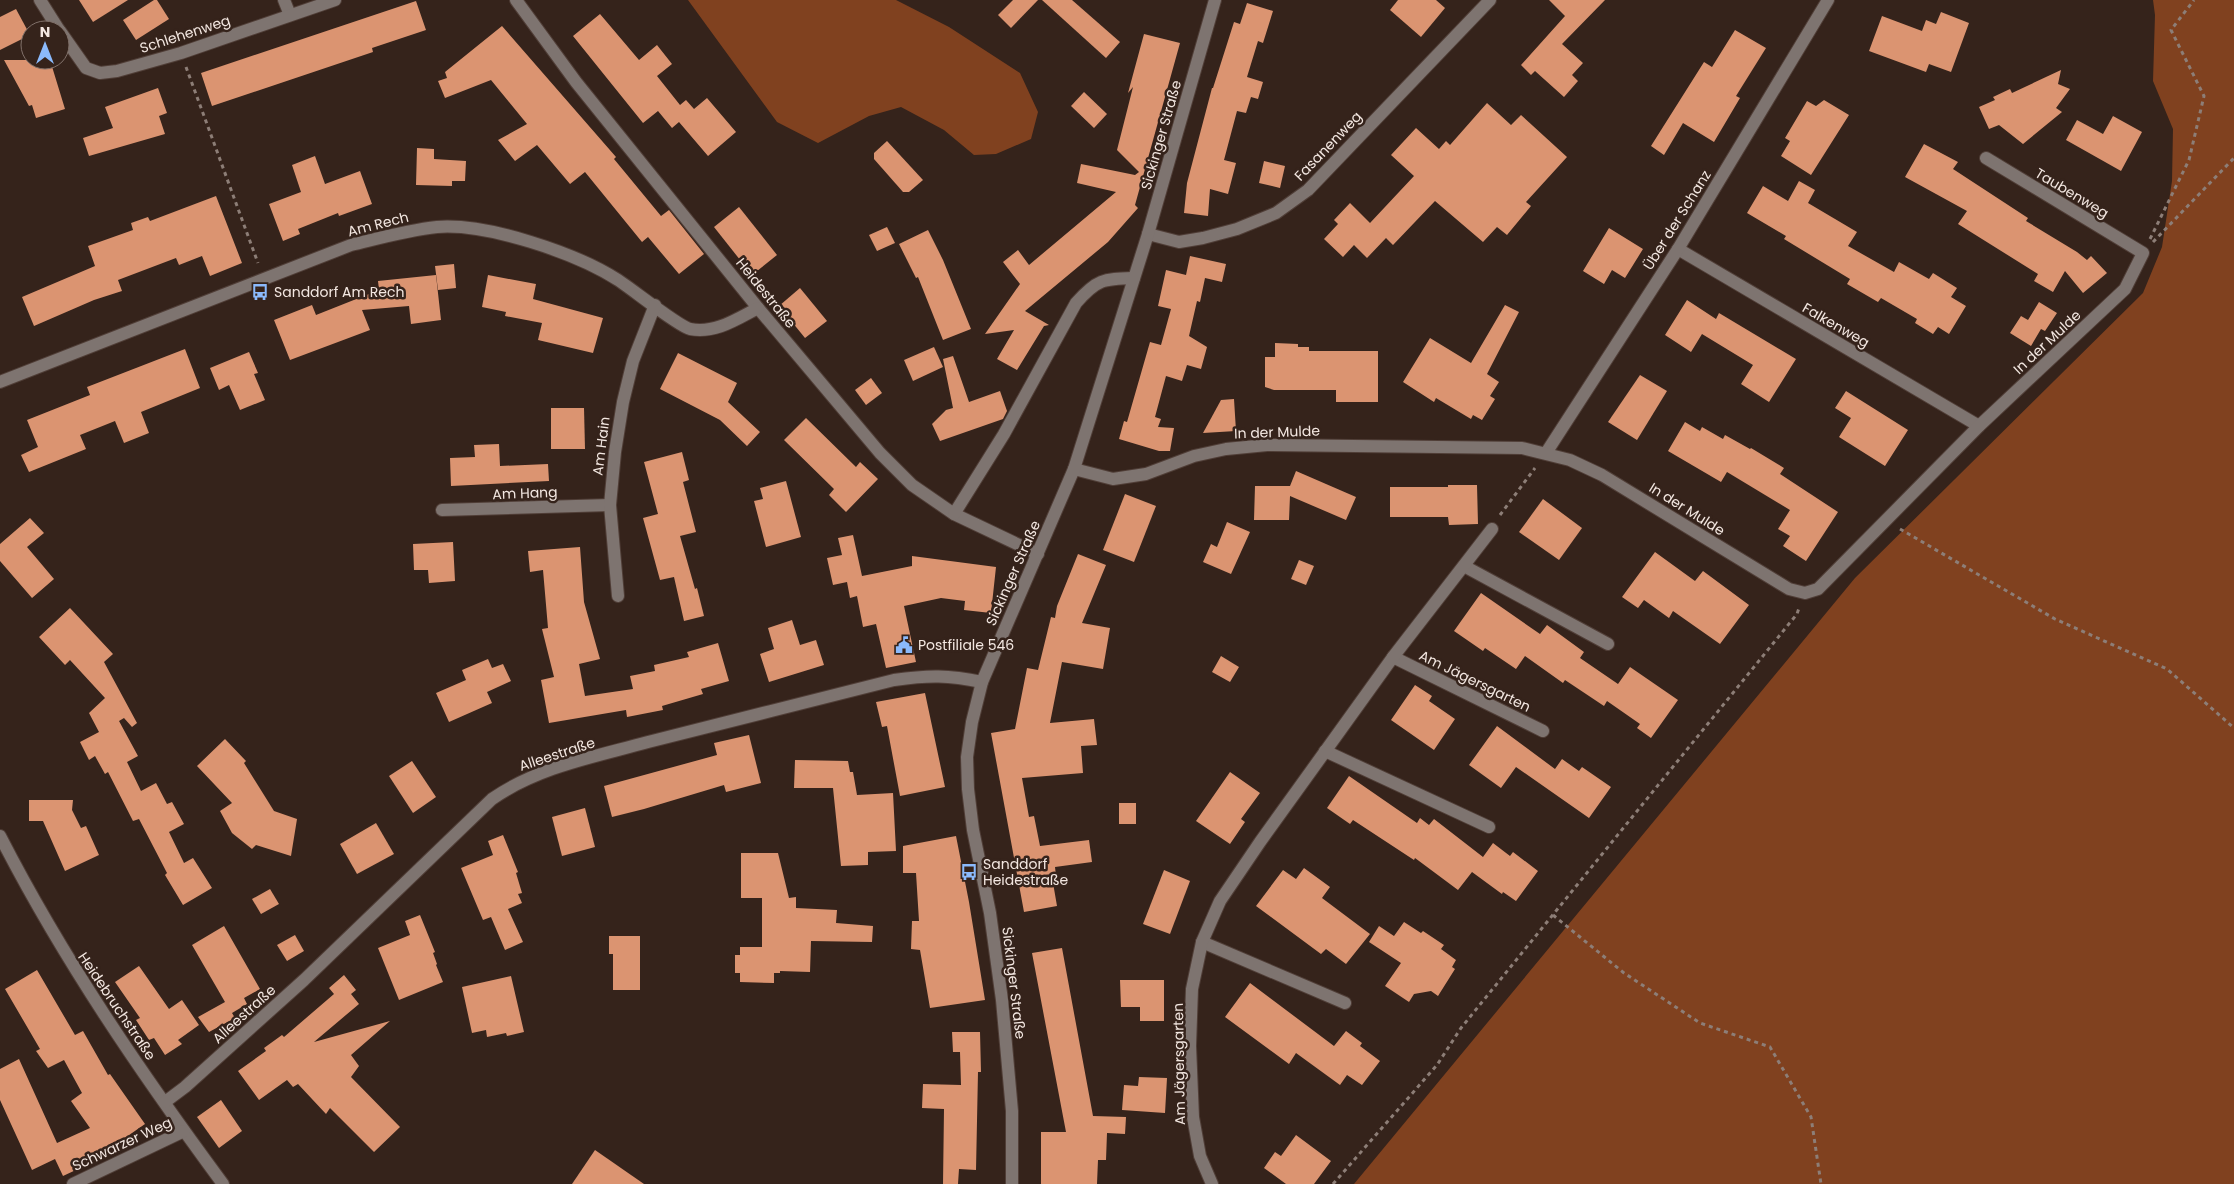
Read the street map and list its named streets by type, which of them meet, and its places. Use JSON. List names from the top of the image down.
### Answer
{
  "streets": {
    "street": [
      "Schlehenweg",
      "Sickinger Straße",
      "Fasanenweg",
      "Taubenweg",
      "Über der Schanz",
      "Am Rech",
      "Heidestraße",
      "Falkenweg",
      "In der Mulde",
      "Am Hain",
      "Am Hang",
      "Am Jägersgarten",
      "Alleestraße",
      "Heidebruchstraße",
      "Schwarzer Weg"
    ]
  },
  "crossings": [
    ["Sickinger Straße", "Fasanenweg"],
    ["Sickinger Straße", "Heidestraße"],
    ["Sickinger Straße", "In der Mulde"],
    ["Sickinger Straße", "Alleestraße"],
    ["Taubenweg", "In der Mulde"],
    ["Über der Schanz", "Falkenweg"],
    ["Über der Schanz", "In der Mulde"],
    ["Am Rech", "Heidestraße"],
    ["Am Rech", "Am Hain"],
    ["Falkenweg", "In der Mulde"],
    ["Am Hain", "Am Hang"],
    ["Alleestraße", "Heidebruchstraße"],
    ["Heidebruchstraße", "Schwarzer Weg"]
  ],
  "places": {
    "bus stop": ["Sanddorf Am Rech", "Sanddorf Heidestraße"],
    "public building": ["Postfiliale 546"]
  },
  "north": "top"
}
